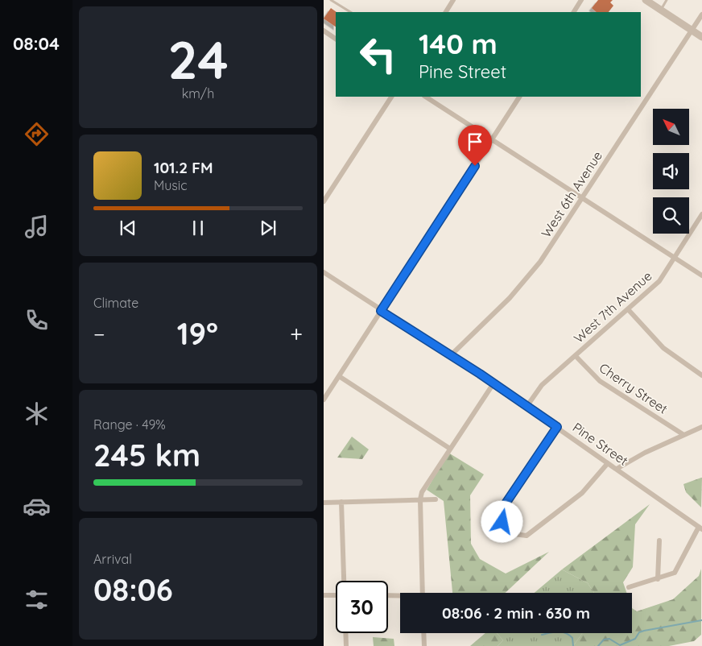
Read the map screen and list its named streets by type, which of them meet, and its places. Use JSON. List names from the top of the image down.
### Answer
{
  "streets": {
    "street": [
      "West 6th Avenue",
      "West 7th Avenue",
      "Cherry Street",
      "Pine Street"
    ]
  },
  "crossings": [
    ["West 6th Avenue", "Pine Street"],
    ["West 7th Avenue", "Cherry Street"],
    ["West 7th Avenue", "Pine Street"]
  ],
  "north": "top left",
  "page": {
    "tabs": "08:04",
    "tile": [
      ["24", "km/h"],
      "Climate",
      ["Range · 49%", "245 km"],
      ["Arrival", "08:06"]
    ],
    "turn": ["140 m", "Pine Street"],
    "song": ["101.2 FM", "Music"],
    "heat": ["−", "19°", "+"],
    "limit": "30",
    "trip": "08:06 · 2 min · 630 m"
  }
}
